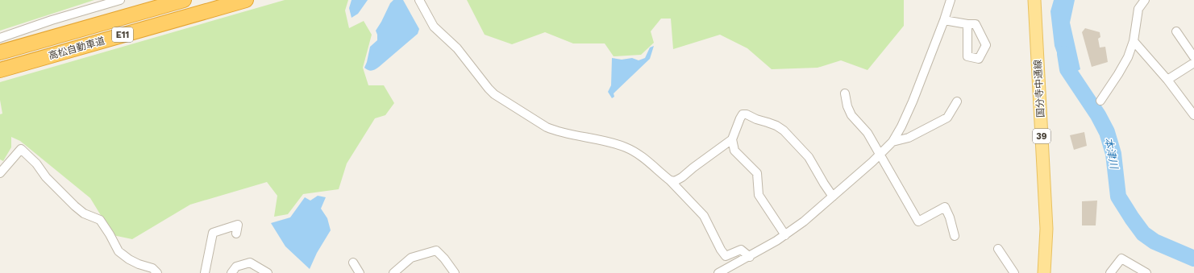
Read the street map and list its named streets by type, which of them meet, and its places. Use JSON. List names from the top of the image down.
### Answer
{
  "streets": {
    "highway": ["E11", "高松自動車道"],
    "main road": ["国分寺中通線", "39"]
  },
  "water": ["本津川"]
}
